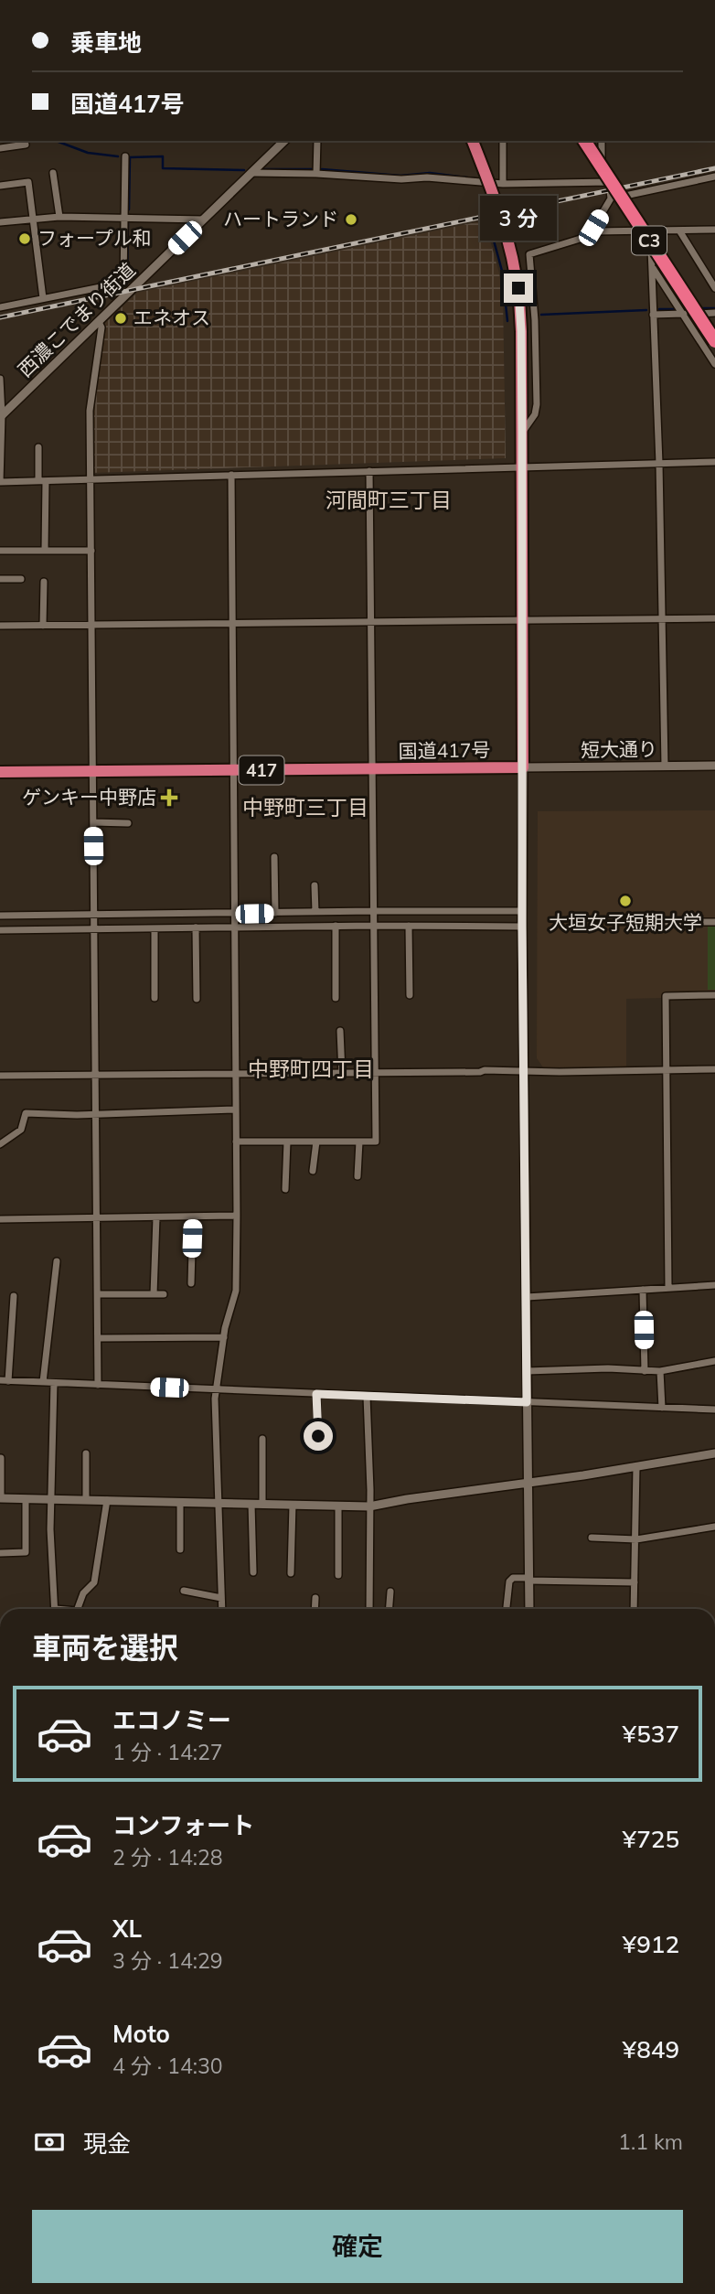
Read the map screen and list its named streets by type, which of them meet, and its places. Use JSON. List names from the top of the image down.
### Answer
{
  "streets": {
    "highway": ["C3", "国道417号", "417"],
    "street": ["西濃こでまり街道", "短大通り"]
  },
  "crossings": [
    ["短大通り", "国道417号"]
  ],
  "districts": ["河間町三丁目", "中野町三丁目", "中野町四丁目"],
  "places": {
    "other": [
      "ハートランド",
      "フォープル和",
      "エネオス",
      "大垣女子短期大学"
    ],
    "health": ["ゲンキー中野店"]
  },
  "page": {
    "banner": ["乗車地", "国道417号"],
    "bubble": "3 分",
    "heading": "車両を選択",
    "list": [
      {
        "name": "エコノミー",
        "note": "1 分 · 14:27",
        "value": "¥537"
      },
      {
        "name": "コンフォート",
        "note": "2 分 · 14:28",
        "value": "¥725"
      },
      {
        "name": "XL",
        "note": "3 分 · 14:29",
        "value": "¥912"
      },
      {
        "name": "Moto",
        "note": "4 分 · 14:30",
        "value": "¥849"
      }
    ],
    "pay": ["現金", "1.1 km"],
    "buttons": "確定"
  }
}
